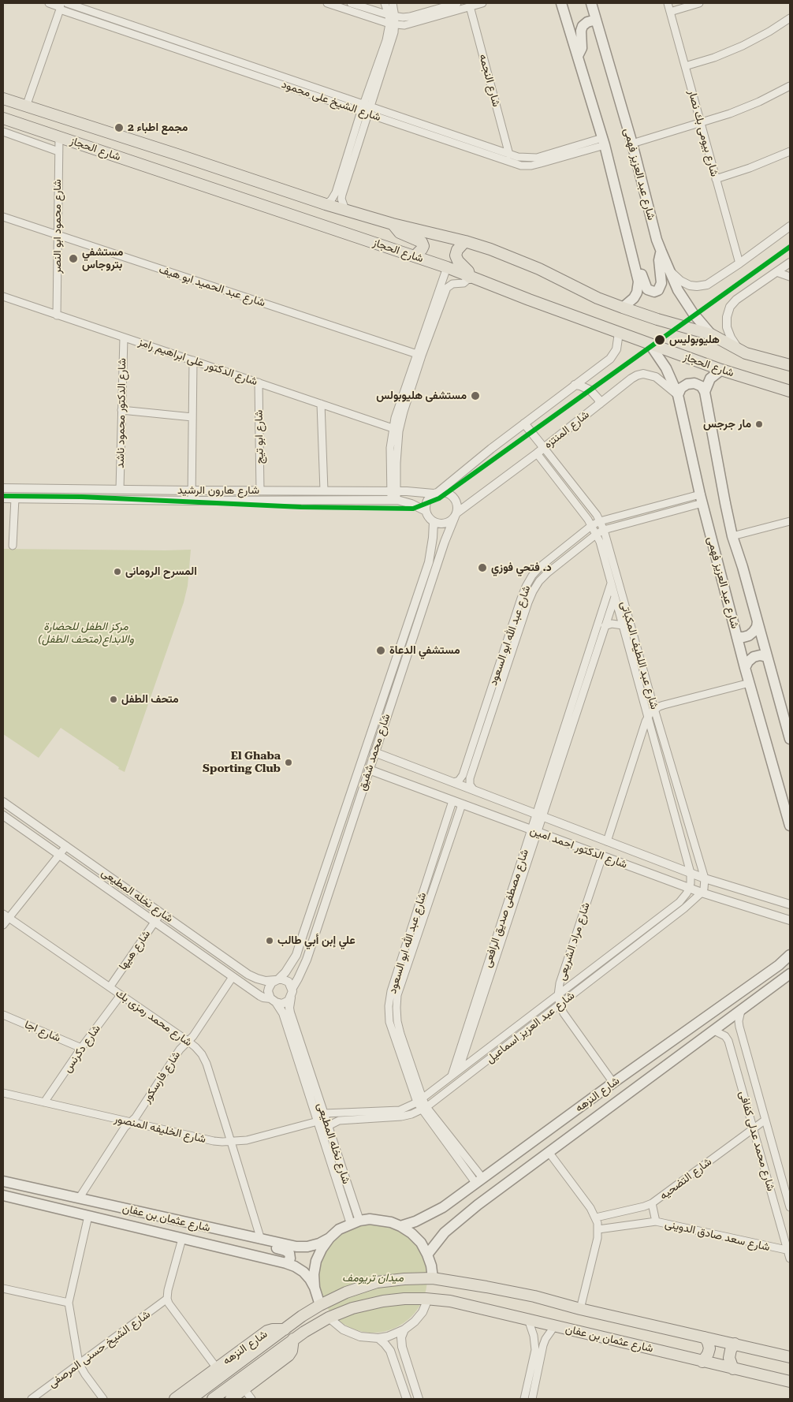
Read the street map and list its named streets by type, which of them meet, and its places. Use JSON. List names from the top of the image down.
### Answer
{
  "streets": {
    "main road": [
      "شارع الحجاز",
      "شارع عبد العزيز فهمى",
      "شارع النزهه",
      "شارع عثمان بن عفان"
    ],
    "street": [
      "شارع النجمه",
      "شارع الشيخ على محمود",
      "شارع بيومى بك نصار",
      "شارع محمود ابو النصر",
      "شارع عبد الحميد ابو هيف",
      "شارع الدكتور على ابراهيم رامز",
      "شارع الدكتور محمود ناشد",
      "شارع المنتزه",
      "شارع ابو تيج",
      "شارع هارون الرشيد",
      "شارع عبد الله ابو السعود",
      "شارع عبد اللطيف المكباتى",
      "شارع محمد شفيق",
      "شارع الدكتور احمد امين",
      "شارع نخله المطيعى",
      "شارع مصطفى صديق الرافعى",
      "شارع مراد الشريعى",
      "شارع هيها",
      "شارع محمد رمزى بك",
      "شارع عبد العزيز اسماعيل",
      "شارع اجا",
      "شارع دكرنس",
      "شارع فارسكور",
      "شارع الخليفه المنصور",
      "شارع محمد عدلى كفافى",
      "شارع التضحيه",
      "شارع سعد صادق الدوينى",
      "شارع الشيخ حسنى المرصفى"
    ]
  },
  "crossings": [
    ["شارع النجمه", "شارع الشيخ على محمود"],
    ["شارع الحجاز", "شارع عبد العزيز فهمى"],
    ["شارع الحجاز", "شارع محمود ابو النصر"],
    ["شارع عبد العزيز فهمى", "شارع المنتزه"],
    ["شارع عبد العزيز فهمى", "شارع عبد الله ابو السعود"],
    ["شارع محمود ابو النصر", "شارع عبد الحميد ابو هيف"],
    ["شارع محمود ابو النصر", "شارع الدكتور على ابراهيم رامز"],
    ["شارع الدكتور على ابراهيم رامز", "شارع الدكتور محمود ناشد"],
    ["شارع الدكتور على ابراهيم رامز", "شارع ابو تيج"],
    ["شارع الدكتور محمود ناشد", "شارع هارون الرشيد"],
    ["شارع المنتزه", "شارع هارون الرشيد"],
    ["شارع المنتزه", "شارع عبد اللطيف المكباتى"],
    ["شارع المنتزه", "شارع محمد شفيق"],
    ["شارع ابو تيج", "شارع هارون الرشيد"],
    ["شارع هارون الرشيد", "شارع محمد شفيق"],
    ["شارع عبد الله ابو السعود", "شارع عبد اللطيف المكباتى"],
    ["شارع عبد الله ابو السعود", "شارع الدكتور احمد امين"],
    ["شارع عبد الله ابو السعود", "شارع عبد العزيز اسماعيل"],
    ["شارع عبد الله ابو السعود", "شارع النزهه"],
    ["شارع عبد اللطيف المكباتى", "شارع الدكتور احمد امين"],
    ["شارع عبد اللطيف المكباتى", "شارع مصطفى صديق الرافعى"],
    ["شارع محمد شفيق", "شارع الدكتور احمد امين"],
    ["شارع محمد شفيق", "شارع نخله المطيعى"],
    ["شارع الدكتور احمد امين", "شارع مصطفى صديق الرافعى"],
    ["شارع الدكتور احمد امين", "شارع مراد الشريعى"],
    ["شارع الدكتور احمد امين", "شارع عبد العزيز اسماعيل"],
    ["شارع نخله المطيعى", "شارع هيها"],
    ["شارع نخله المطيعى", "شارع عبد العزيز اسماعيل"],
    ["شارع نخله المطيعى", "شارع فارسكور"],
    ["شارع نخله المطيعى", "شارع الخليفه المنصور"],
    ["شارع مصطفى صديق الرافعى", "شارع عبد العزيز اسماعيل"],
    ["شارع مراد الشريعى", "شارع عبد العزيز اسماعيل"],
    ["شارع مراد الشريعى", "شارع النزهه"],
    ["شارع هيها", "شارع محمد رمزى بك"],
    ["شارع محمد رمزى بك", "شارع دكرنس"],
    ["شارع محمد رمزى بك", "شارع فارسكور"],
    ["شارع محمد رمزى بك", "شارع الخليفه المنصور"],
    ["شارع محمد رمزى بك", "شارع عثمان بن عفان"],
    ["شارع اجا", "شارع دكرنس"],
    ["شارع دكرنس", "شارع الخليفه المنصور"],
    ["شارع فارسكور", "شارع الخليفه المنصور"],
    ["شارع فارسكور", "شارع عثمان بن عفان"],
    ["شارع النزهه", "شارع محمد عدلى كفافى"],
    ["شارع النزهه", "شارع عثمان بن عفان"],
    ["شارع محمد عدلى كفافى", "شارع التضحيه"],
    ["شارع محمد عدلى كفافى", "شارع سعد صادق الدوينى"]
  ],
  "parks": ["مركز الطفل للحضارة والابداع(متحف الطفل)", "ميدان تريومف"],
  "places": [
    "مجمع اطباء 2",
    "مستشفي بتروجاس",
    "هليوبوليس",
    "مستشفى هليوبولس",
    "مار جرجس",
    "د. فتحي فوزي",
    "المسرح الرومانى",
    "مستشفي الدعاة",
    "متحف الطفل",
    "El Ghaba Sporting Club",
    "علي إبن أبي طالب"
  ]
}
